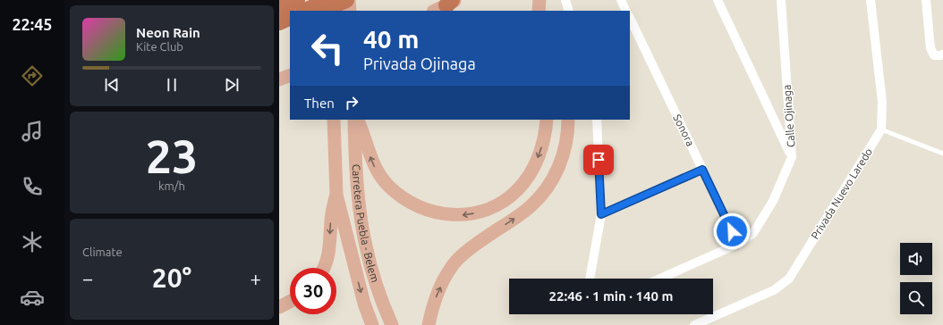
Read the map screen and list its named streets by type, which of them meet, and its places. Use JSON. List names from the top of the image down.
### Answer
{
  "streets": {
    "main road": ["Carretera Puebla - Belem"],
    "street": ["Calle Ojinaga", "Sonora", "Privada Nuevo Laredo"]
  },
  "crossings": [
    ["Calle Ojinaga", "Sonora"]
  ],
  "page": {
    "tabs": "22:45",
    "turn": ["40 m", "Privada Ojinaga"],
    "song": ["Neon Rain", "Kite Club"],
    "then": "Then",
    "tile": [
      ["23", "km/h"],
      "Climate"
    ],
    "heat": ["−", "20°", "+"],
    "limit": "30",
    "trip": "22:46 · 1 min · 140 m"
  }
}
